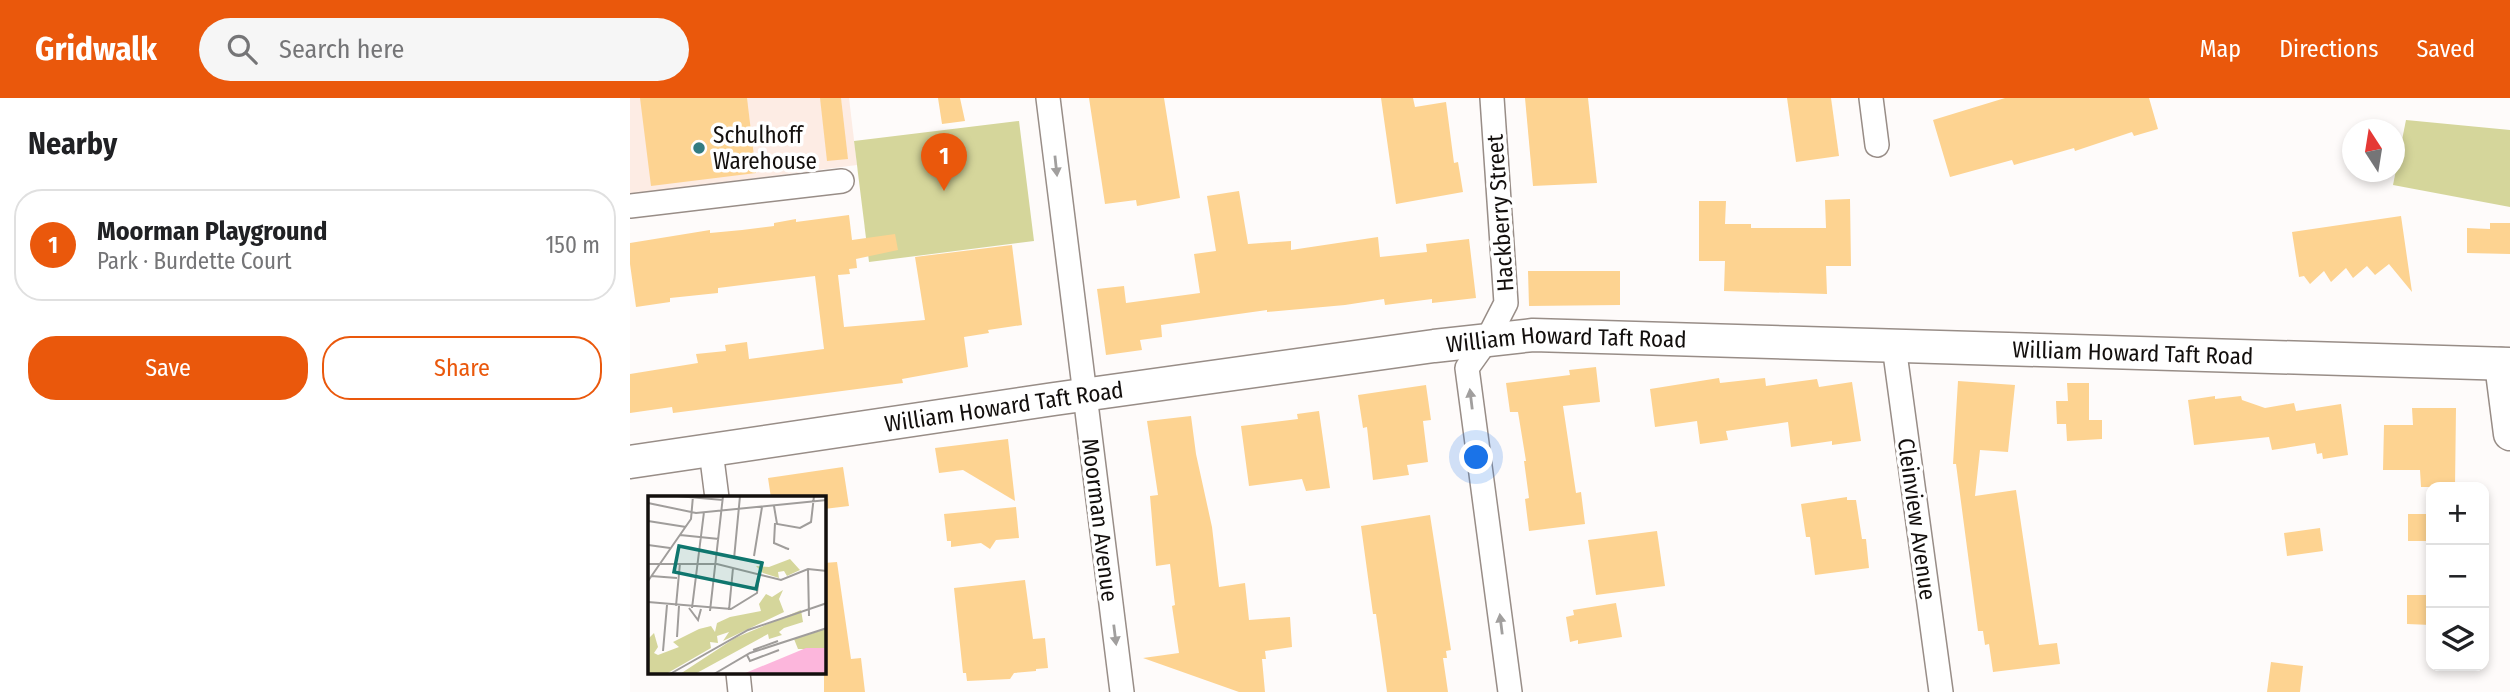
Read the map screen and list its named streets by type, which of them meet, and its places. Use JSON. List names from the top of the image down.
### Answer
{
  "streets": {
    "street": [
      "Hackberry Street",
      "William Howard Taft Road",
      "Cleinview Avenue",
      "Moorman Avenue"
    ]
  },
  "crossings": [
    ["Hackberry Street", "William Howard Taft Road"],
    ["William Howard Taft Road", "Cleinview Avenue"],
    ["William Howard Taft Road", "Moorman Avenue"]
  ],
  "one_way": ["Hackberry Street", "Moorman Avenue"],
  "places": ["Schulhoff Warehouse"],
  "north": "top",
  "page": {
    "header": "Gridwalk",
    "search": "Search here",
    "nav": ["Map", "Directions", "Saved"],
    "heading": "Nearby",
    "pins": "1",
    "list": [
      {
        "mark": "1",
        "name": "Moorman Playground",
        "note": "Park · Burdette Court",
        "value": "150 m"
      }
    ],
    "buttons": ["Save", "Share"],
    "map_buttons": ["+", "−"]
  }
}
